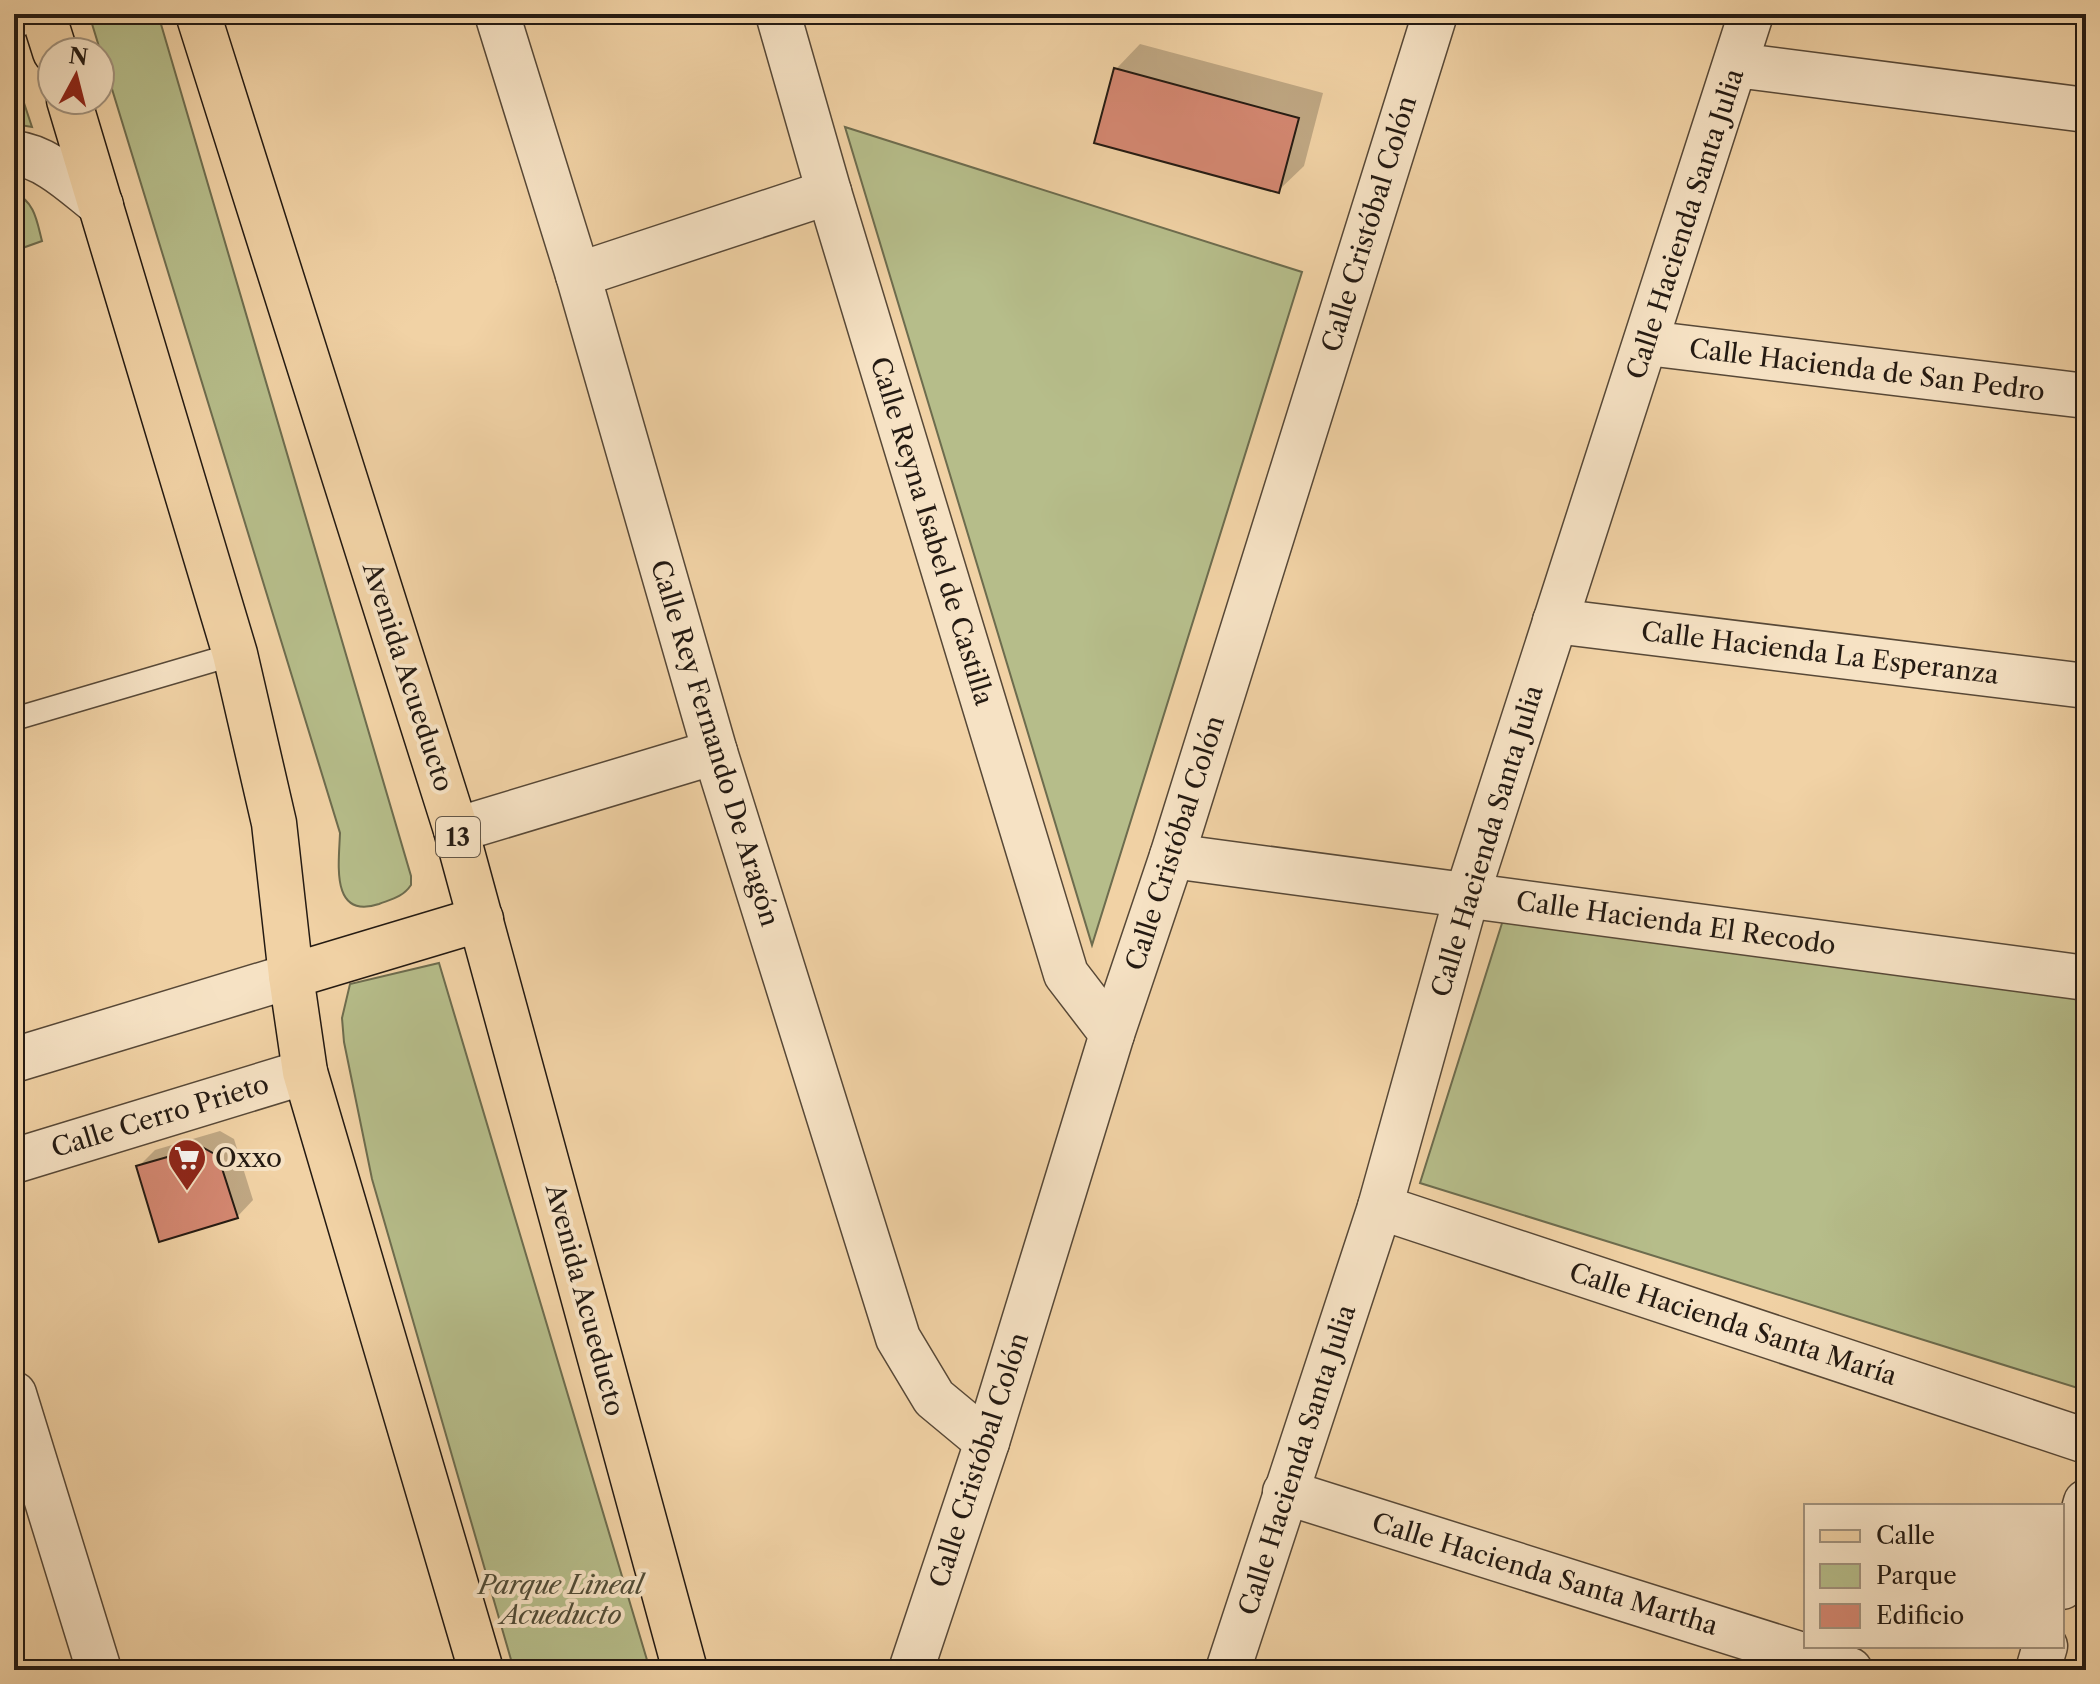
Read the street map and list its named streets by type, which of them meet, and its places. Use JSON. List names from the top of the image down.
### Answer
{
  "streets": {
    "main road": ["Avenida Acueducto", "13"],
    "street": [
      "Calle Cristóbal Colón",
      "Calle Hacienda Santa Julia",
      "Calle Hacienda de San Pedro",
      "Calle Reyna Isabel de Castilla",
      "Calle Hacienda La Esperanza",
      "Calle Rey Fernando De Aragón",
      "Calle Hacienda El Recodo",
      "Calle Cerro Prieto",
      "Calle Hacienda Santa María",
      "Calle Hacienda Santa Martha"
    ]
  },
  "crossings": [
    ["Calle Cristóbal Colón", "Calle Reyna Isabel de Castilla"],
    ["Calle Cristóbal Colón", "Calle Rey Fernando De Aragón"],
    ["Calle Cristóbal Colón", "Calle Hacienda El Recodo"],
    ["Calle Hacienda Santa Julia", "Calle Hacienda de San Pedro"],
    ["Calle Hacienda Santa Julia", "Calle Hacienda La Esperanza"],
    ["Calle Hacienda Santa Julia", "Calle Hacienda El Recodo"],
    ["Calle Hacienda Santa Julia", "Calle Hacienda Santa María"],
    ["Calle Hacienda Santa Julia", "Calle Hacienda Santa Martha"]
  ],
  "parks": ["Parque Lineal Acueducto"],
  "places": {
    "supermarket": ["Oxxo"]
  },
  "legend": ["Calle", "Parque", "Edificio"],
  "north": "top"
}
